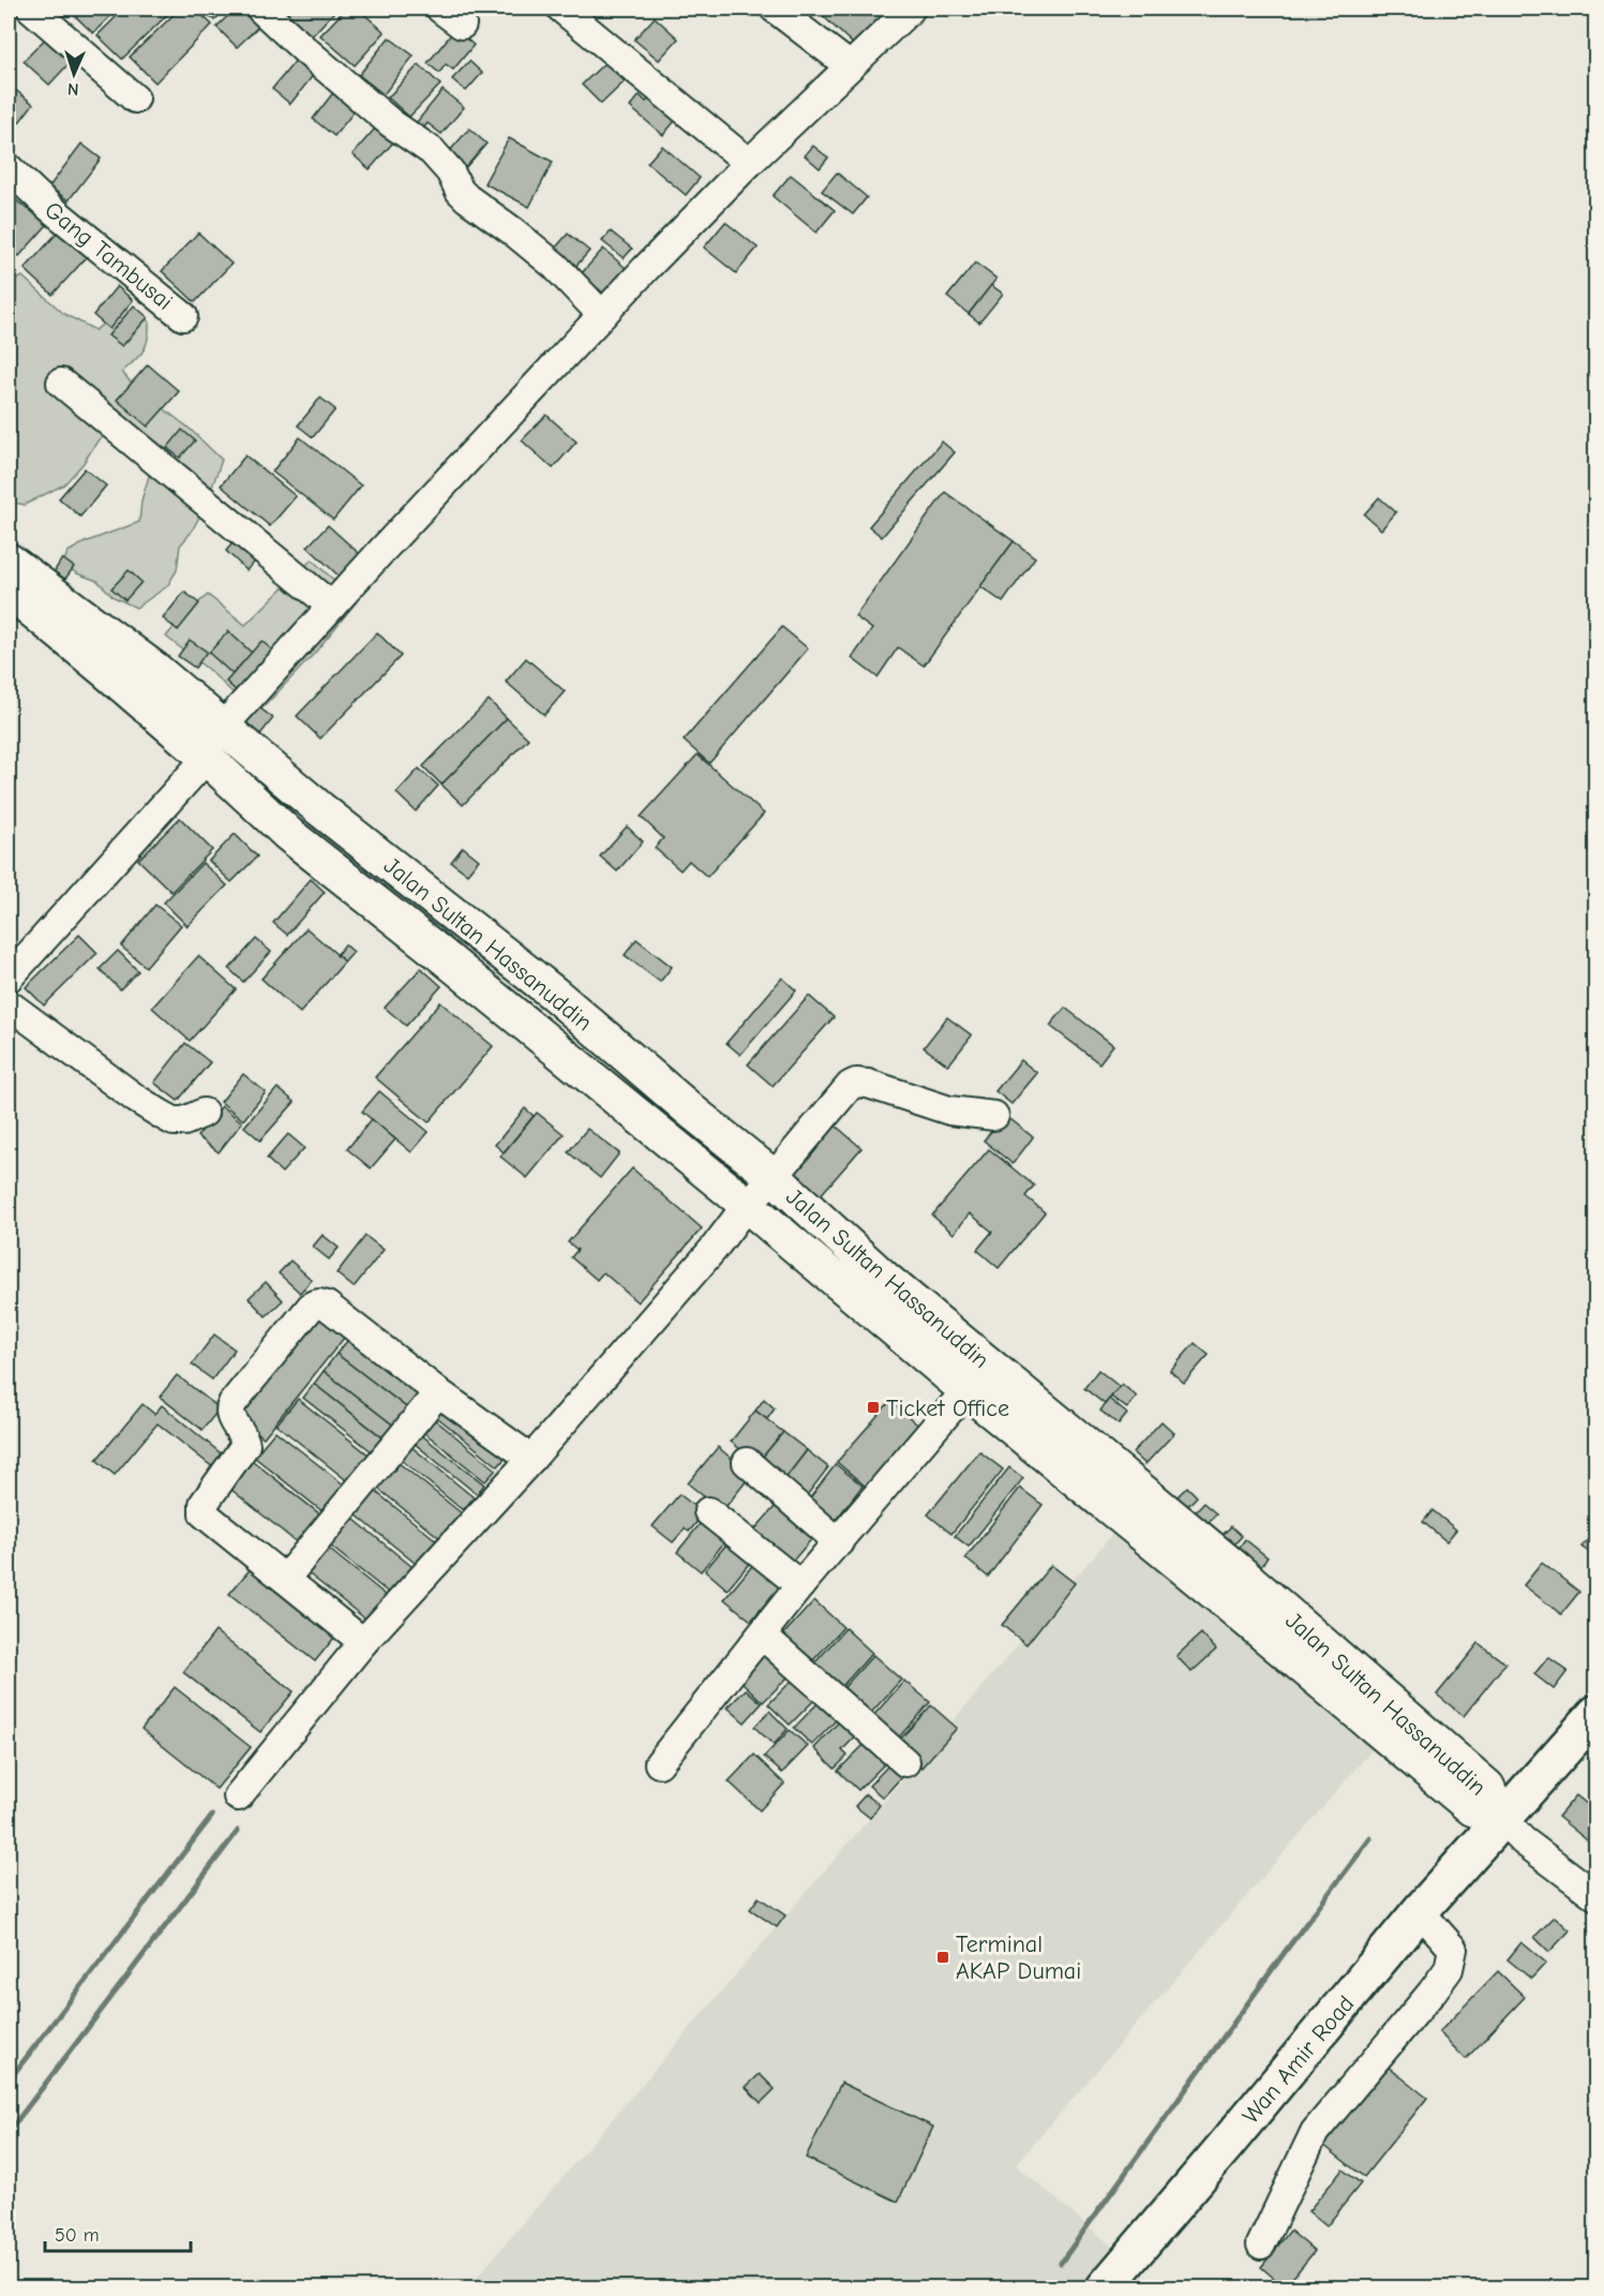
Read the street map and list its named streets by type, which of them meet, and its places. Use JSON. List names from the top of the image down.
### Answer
{
  "streets": {
    "highway": ["Wan Amir Road"],
    "main road": ["Jalan Sultan Hassanuddin"],
    "street": ["Gang Tambusai"]
  },
  "crossings": [
    ["Jalan Sultan Hassanuddin", "Wan Amir Road"]
  ],
  "places": {
    "transit": ["Ticket Office", "Terminal AKAP Dumai"]
  },
  "scale_bar": "50 m",
  "north": "bottom"
}
